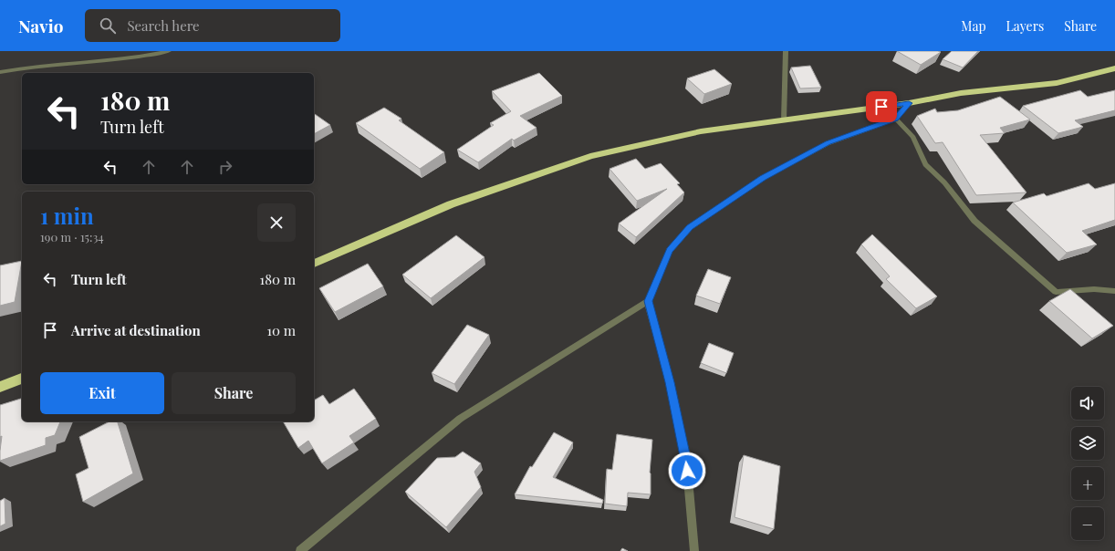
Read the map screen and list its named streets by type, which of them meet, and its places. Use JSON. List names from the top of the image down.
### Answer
{
  "page": {
    "header": "Navio",
    "search": "Search here",
    "nav": ["Map", "Layers", "Share"],
    "turn": ["180 m", "Turn left"],
    "heading": ["1 min", "190 m · 15:34"],
    "list": [
      {
        "name": "Turn left",
        "value": "180 m"
      },
      {
        "name": "Arrive at destination",
        "value": "10 m"
      }
    ],
    "buttons": ["Exit", "Share"],
    "map_buttons": ["+", "−"]
  }
}
